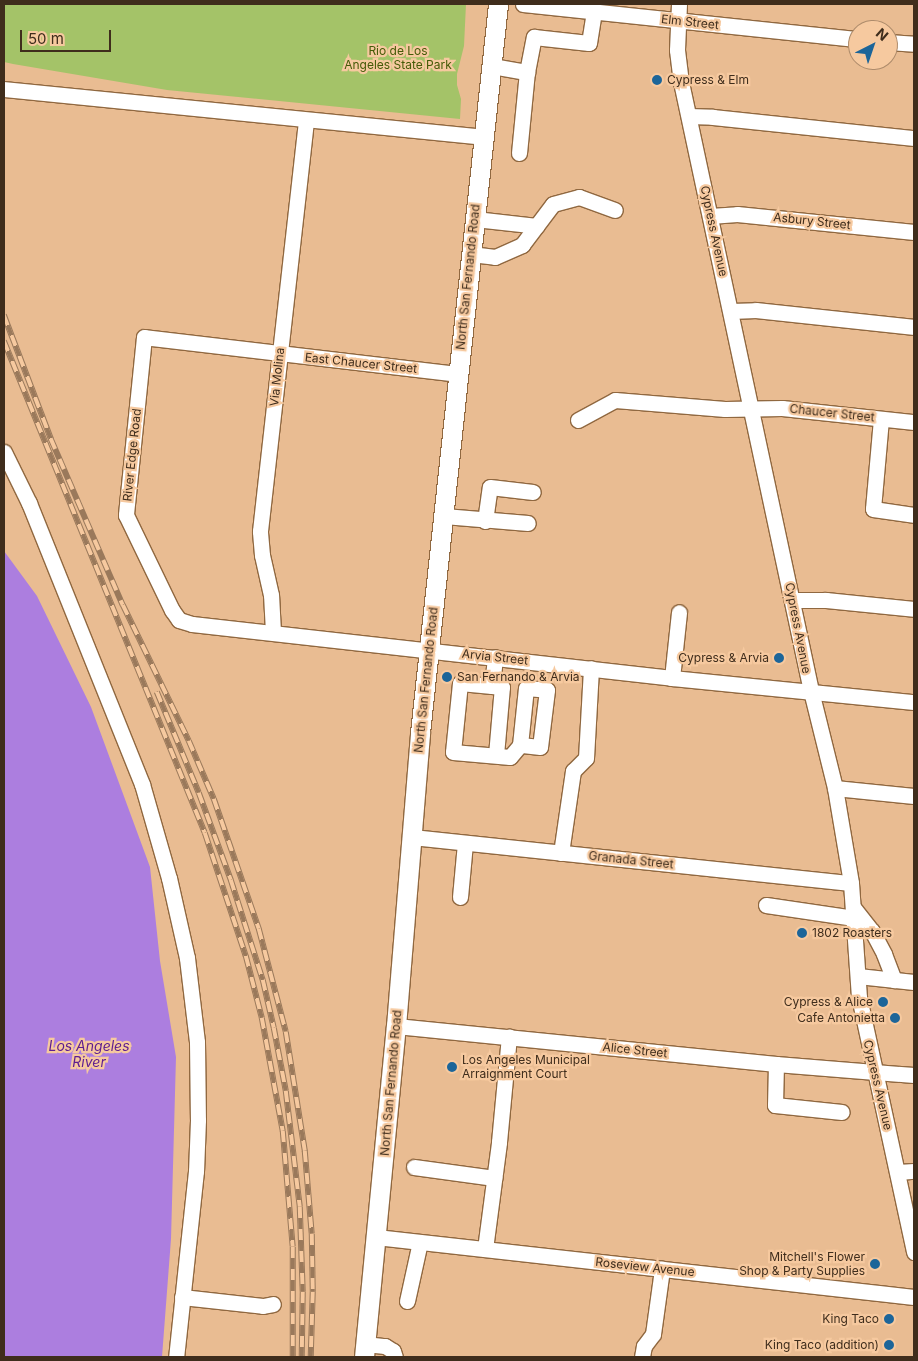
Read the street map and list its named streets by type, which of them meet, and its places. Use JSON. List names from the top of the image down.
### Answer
{
  "streets": {
    "main road": ["North San Fernando Road"],
    "street": [
      "Elm Street",
      "Asbury Street",
      "Cypress Avenue",
      "East Chaucer Street",
      "Via Molina",
      "Chaucer Street",
      "River Edge Road",
      "Arvia Street",
      "Granada Street",
      "Alice Street",
      "Roseview Avenue"
    ]
  },
  "crossings": [
    ["Elm Street", "Cypress Avenue"],
    ["Asbury Street", "Cypress Avenue"],
    ["Cypress Avenue", "Chaucer Street"],
    ["Cypress Avenue", "Arvia Street"],
    ["Cypress Avenue", "Granada Street"],
    ["Cypress Avenue", "Alice Street"],
    ["North San Fernando Road", "East Chaucer Street"],
    ["North San Fernando Road", "Arvia Street"],
    ["North San Fernando Road", "Granada Street"],
    ["North San Fernando Road", "Alice Street"],
    ["North San Fernando Road", "Roseview Avenue"],
    ["East Chaucer Street", "Via Molina"],
    ["East Chaucer Street", "River Edge Road"],
    ["Via Molina", "Arvia Street"],
    ["River Edge Road", "Arvia Street"]
  ],
  "water": ["Los Angeles River"],
  "parks": ["Rio de Los Angeles State Park"],
  "places": [
    "Cypress & Elm",
    "Cypress & Arvia",
    "San Fernando & Arvia",
    "1802 Roasters",
    "Cypress & Alice",
    "Cafe Antonietta",
    "Los Angeles Municipal Arraignment Court",
    "Mitchell's Flower Shop & Party Supplies",
    "King Taco",
    "King Taco (addition)"
  ],
  "scale_bar": "50 m",
  "north": "top right"
}
